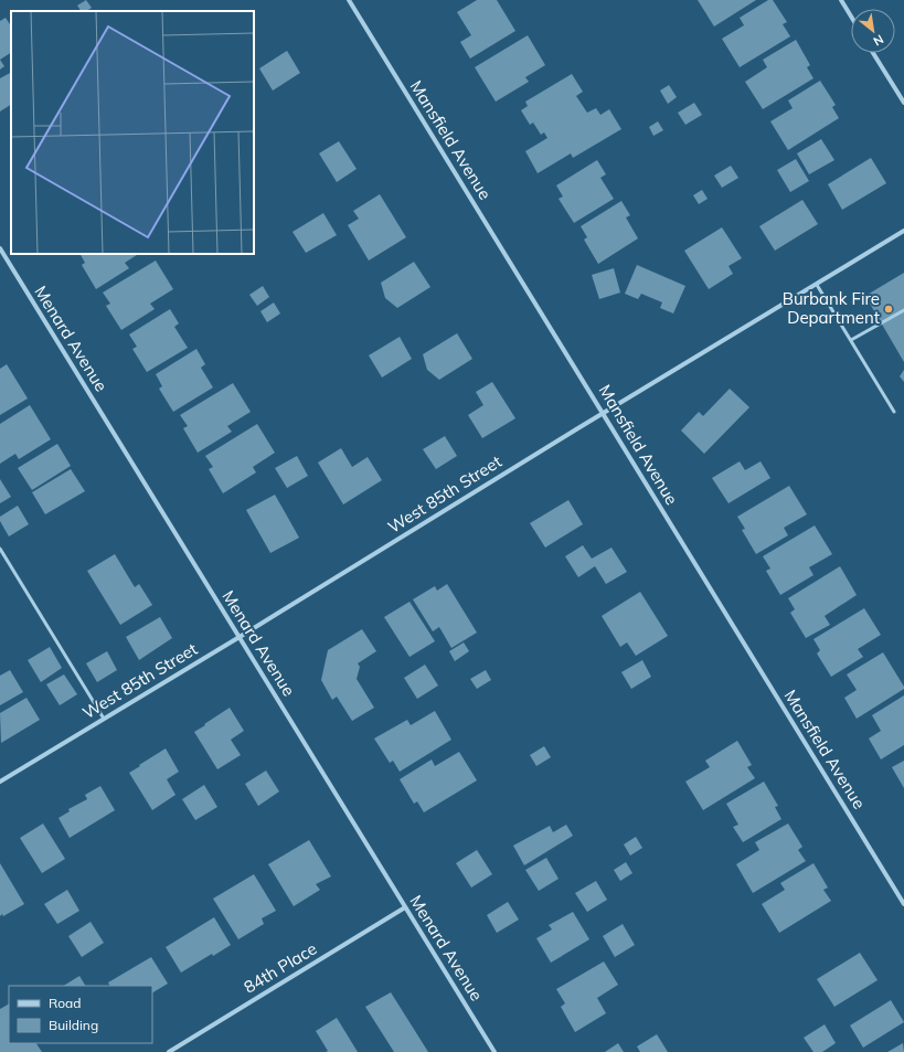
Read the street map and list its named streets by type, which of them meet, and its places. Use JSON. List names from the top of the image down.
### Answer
{
  "streets": {
    "street": [
      "Mansfield Avenue",
      "Menard Avenue",
      "West 85th Street",
      "84th Place"
    ]
  },
  "crossings": [
    ["Mansfield Avenue", "West 85th Street"],
    ["Menard Avenue", "West 85th Street"],
    ["Menard Avenue", "84th Place"]
  ],
  "places": ["Burbank Fire Department"],
  "legend": ["Road", "Building"],
  "north": "bottom right"
}
